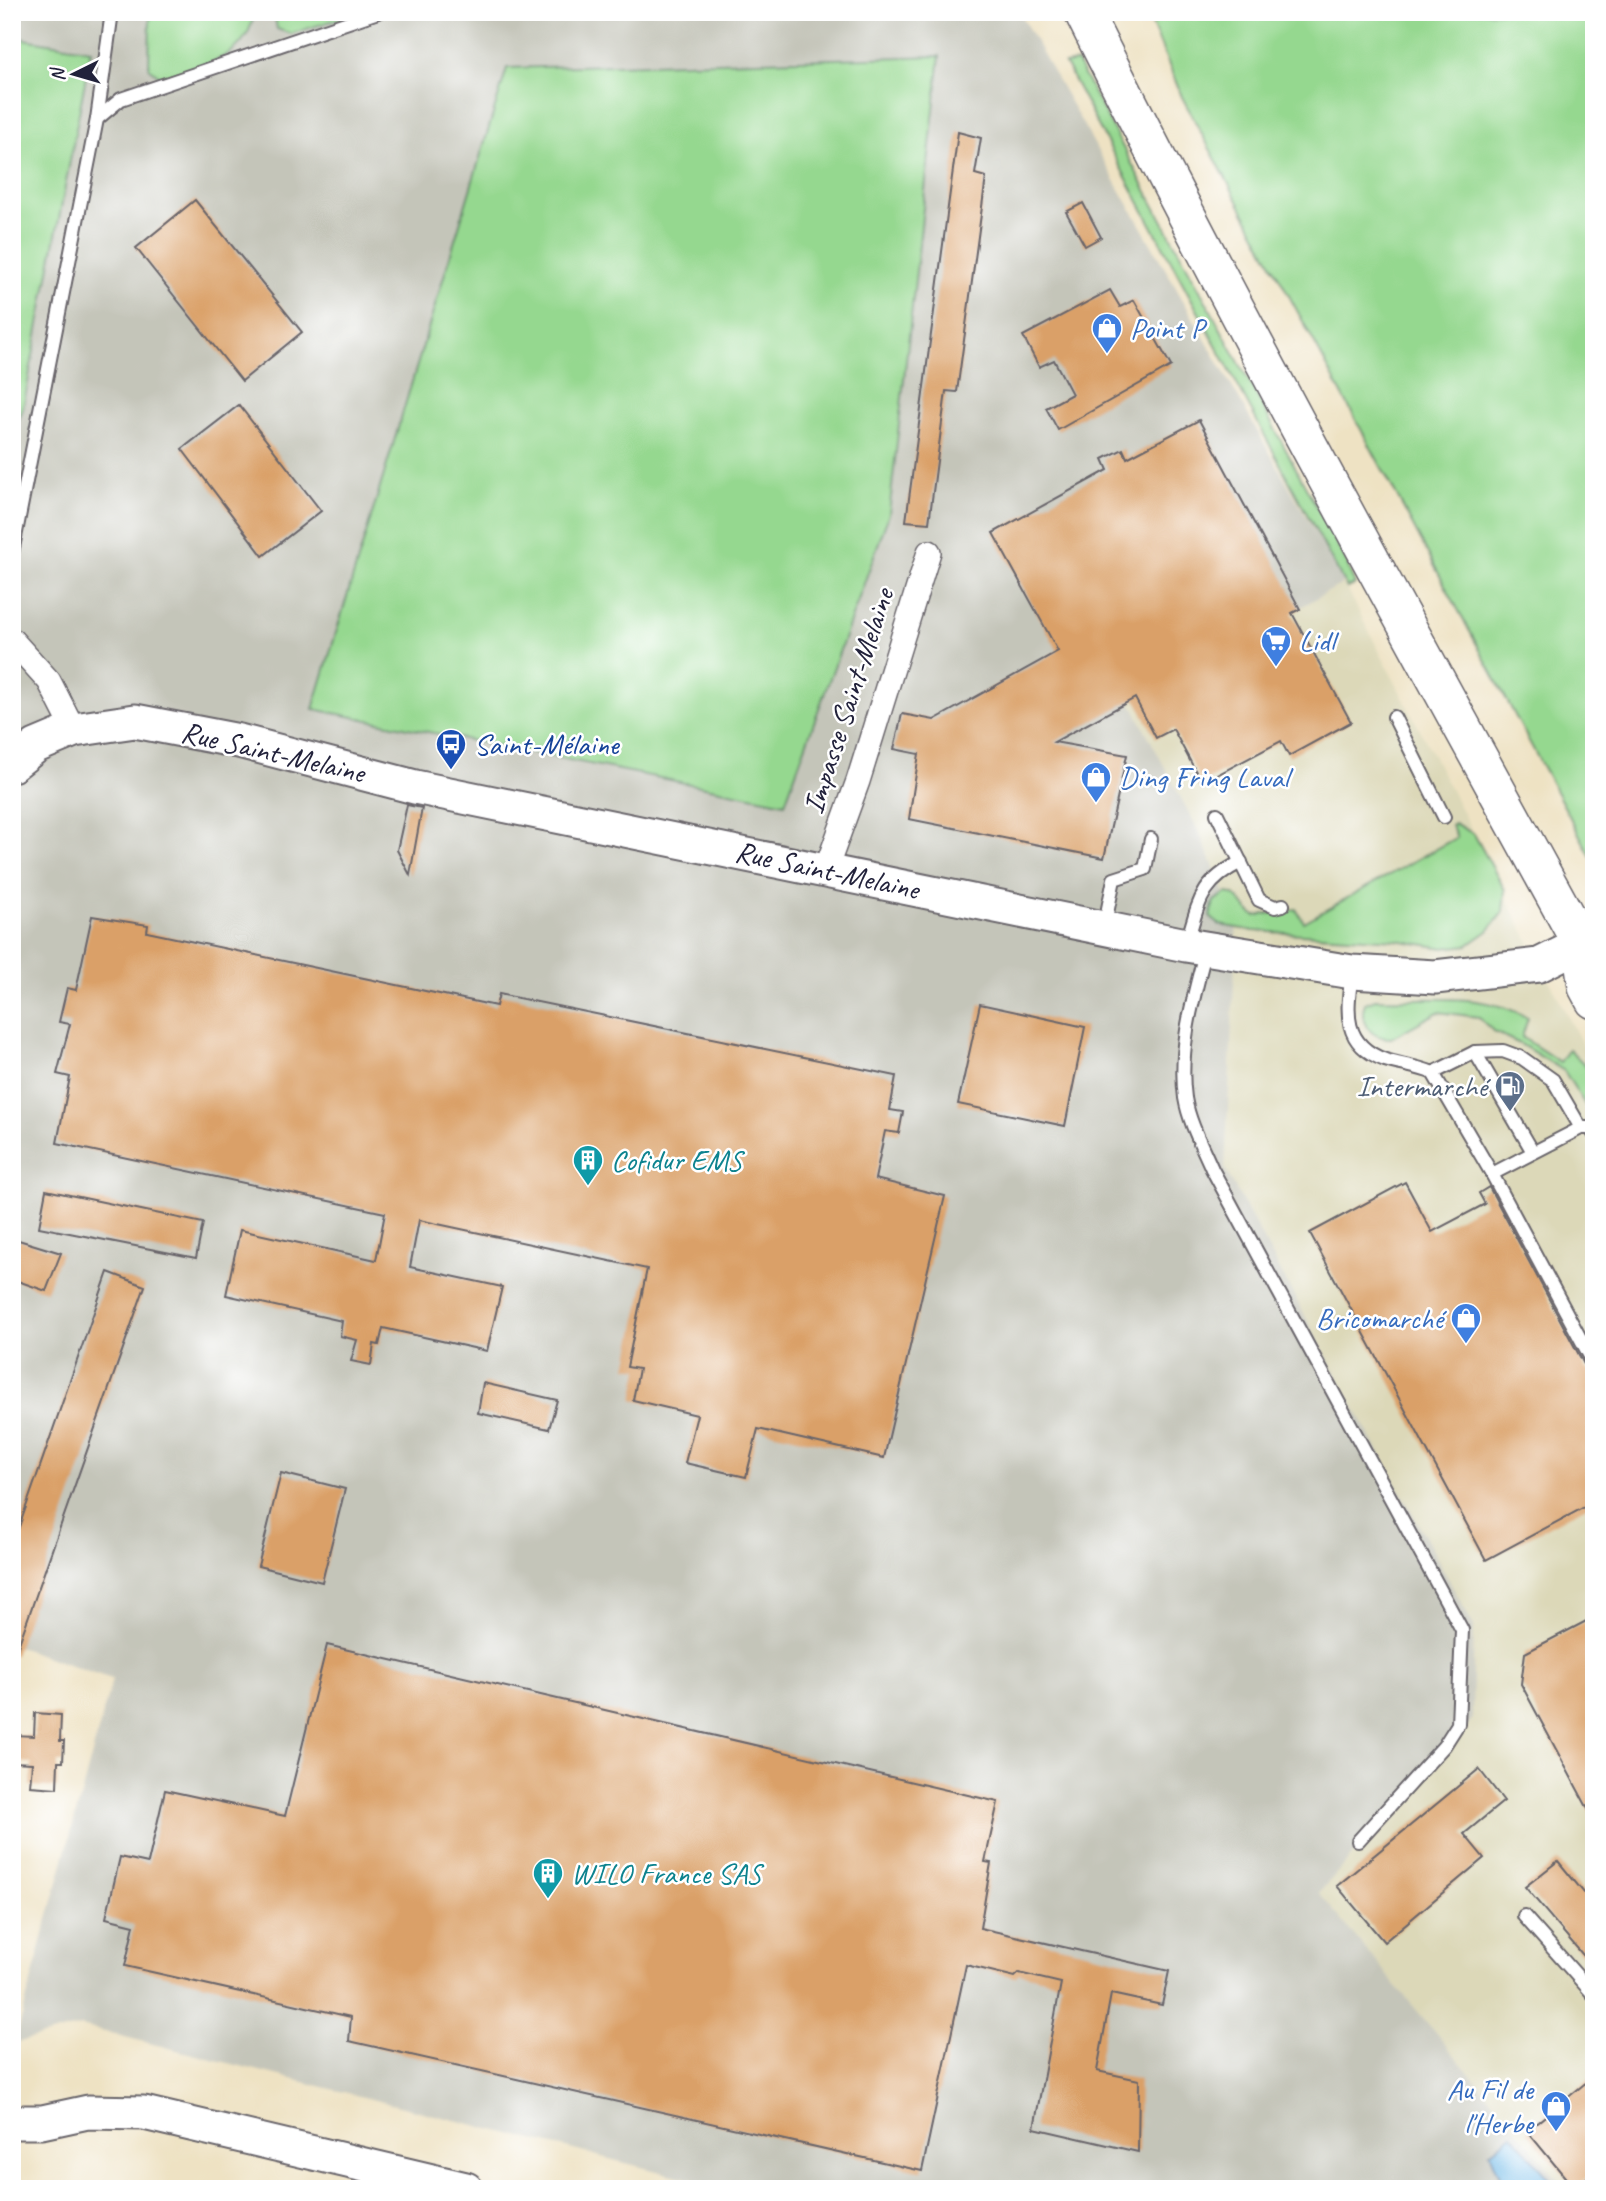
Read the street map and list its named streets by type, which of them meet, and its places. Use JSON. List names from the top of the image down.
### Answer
{
  "streets": {
    "main road": ["Rue Saint-Melaine"],
    "street": ["Impasse Saint-Melaine"]
  },
  "crossings": [
    ["Impasse Saint-Melaine", "Rue Saint-Melaine"]
  ],
  "places": {
    "shop": [
      "Point P",
      "Ding Fring Laval",
      "Bricomarché",
      "Au Fil de l'Herbe"
    ],
    "supermarket": ["Lidl"],
    "bus stop": ["Saint-Mélaine"],
    "fuel station": ["Intermarché"],
    "building": ["Cofidur EMS", "WILO France SAS"]
  },
  "north": "left"
}
